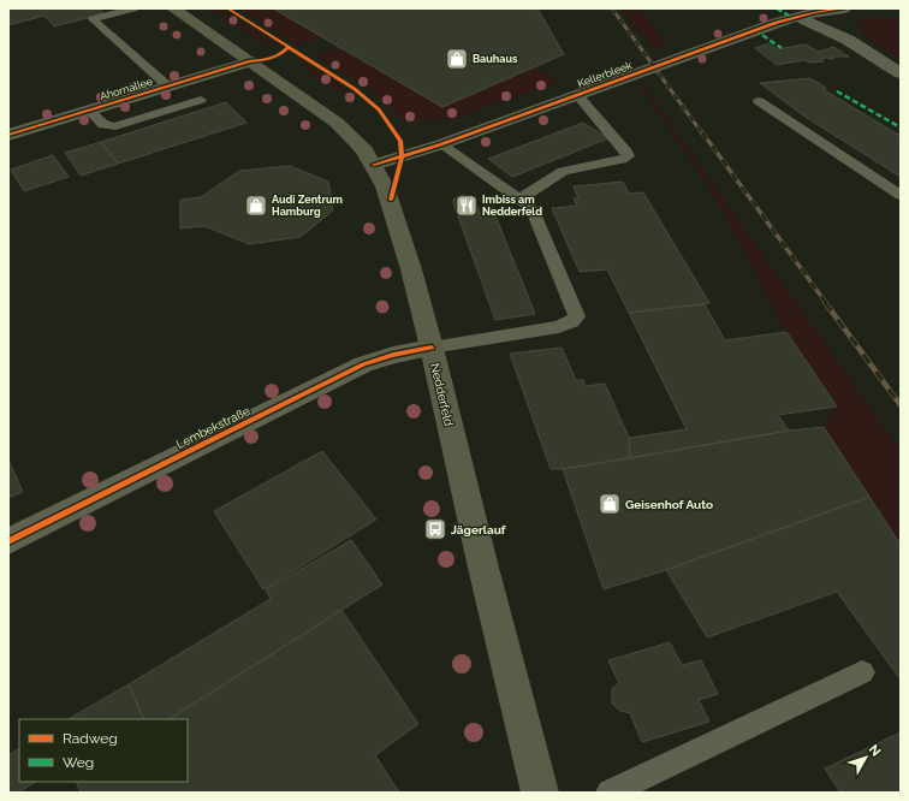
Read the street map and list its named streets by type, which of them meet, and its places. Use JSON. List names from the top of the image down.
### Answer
{
  "streets": {
    "main road": ["Nedderfeld"],
    "street": ["Kellerbleek", "Ahornallee", "Lembekstraße"]
  },
  "crossings": [
    ["Kellerbleek", "Nedderfeld"],
    ["Ahornallee", "Nedderfeld"],
    ["Nedderfeld", "Lembekstraße"]
  ],
  "places": {
    "shop": ["Bauhaus", "Audi Zentrum Hamburg", "Geisenhof Auto"],
    "restaurant": ["Imbiss am Nedderfeld"],
    "bus stop": ["Jägerlauf"]
  },
  "legend": ["Radweg", "Weg"],
  "north": "top right"
}
